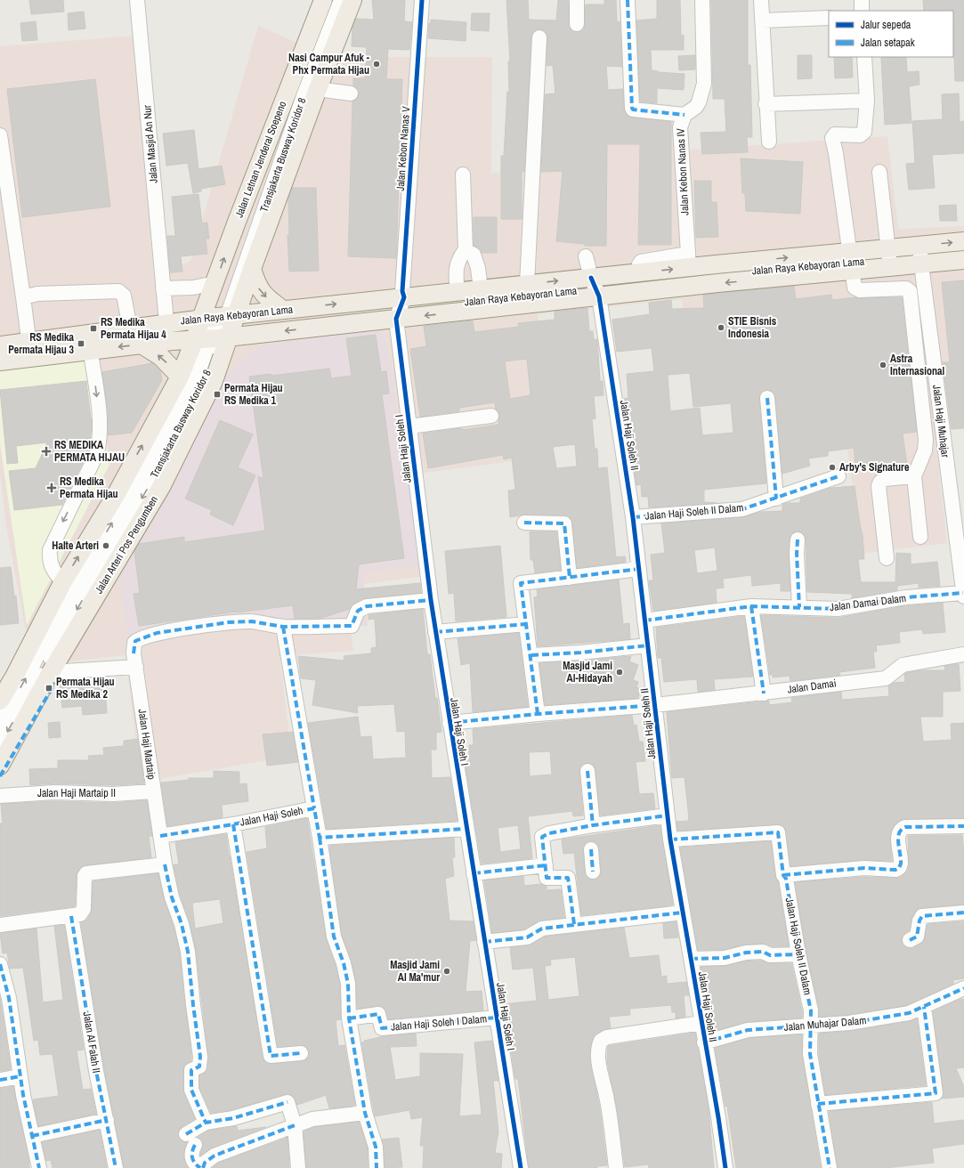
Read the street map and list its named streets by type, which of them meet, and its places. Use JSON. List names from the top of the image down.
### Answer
{
  "streets": {
    "main road": ["Jalan Letnan Jenderal Soepeno", "Jalan Raya Kebayoran Lama", "Jalan Arteri Pos Pengumben"],
    "street": [
      "Jalan Masjid An Nur",
      "Jalan Kebon Nanas V",
      "Transjakarta Busway Koridor 8",
      "Jalan Kebon Nanas IV",
      "Jalan Haji Muhajar",
      "Jalan Haji Soleh II",
      "Jalan Haji Soleh I",
      "Jalan Haji Soleh II Dalam",
      "Jalan Damai Dalam",
      "Jalan Damai",
      "Jalan Haji Martaip",
      "Jalan Haji Martaip II",
      "Jalan Haji Soleh",
      "Jalan Haji Soleh I Dalam",
      "Jalan Muhajar Dalam",
      "Jalan Al Falah II"
    ]
  },
  "crossings": [
    ["Jalan Masjid An Nur", "Jalan Raya Kebayoran Lama"],
    ["Jalan Kebon Nanas V", "Jalan Raya Kebayoran Lama"],
    ["Jalan Kebon Nanas V", "Jalan Haji Soleh I"],
    ["Transjakarta Busway Koridor 8", "Jalan Letnan Jenderal Soepeno"],
    ["Transjakarta Busway Koridor 8", "Jalan Raya Kebayoran Lama"],
    ["Transjakarta Busway Koridor 8", "Jalan Arteri Pos Pengumben"],
    ["Jalan Letnan Jenderal Soepeno", "Jalan Raya Kebayoran Lama"],
    ["Jalan Letnan Jenderal Soepeno", "Jalan Arteri Pos Pengumben"],
    ["Jalan Kebon Nanas IV", "Jalan Raya Kebayoran Lama"],
    ["Jalan Raya Kebayoran Lama", "Jalan Haji Muhajar"],
    ["Jalan Raya Kebayoran Lama", "Jalan Haji Soleh II"],
    ["Jalan Raya Kebayoran Lama", "Jalan Haji Soleh I"],
    ["Jalan Raya Kebayoran Lama", "Jalan Arteri Pos Pengumben"],
    ["Jalan Haji Muhajar", "Jalan Damai Dalam"],
    ["Jalan Haji Soleh II", "Jalan Haji Soleh II Dalam"],
    ["Jalan Haji Soleh II", "Jalan Damai Dalam"],
    ["Jalan Haji Soleh II", "Jalan Damai"],
    ["Jalan Haji Soleh II", "Jalan Muhajar Dalam"],
    ["Jalan Haji Soleh I", "Jalan Haji Soleh I Dalam"],
    ["Jalan Haji Soleh II Dalam", "Jalan Muhajar Dalam"],
    ["Jalan Haji Martaip", "Jalan Haji Martaip II"],
    ["Jalan Haji Martaip", "Jalan Haji Soleh"]
  ],
  "places": {
    "other": [
      "Nasi Campur Afuk - Phx Permata Hijau",
      "STIE Bisnis Indonesia",
      "Astra Internasional",
      "Arby's Signature",
      "Halte Arteri",
      "Masjid Jami Al-Hidayah",
      "Masjid Jami Al Ma'mur"
    ],
    "transit": [
      "RS Medika Permata Hijau 4",
      "RS Medika Permata Hijau 3",
      "Permata Hijau RS Medika 1",
      "Permata Hijau RS Medika 2"
    ],
    "health": ["RS MEDIKA PERMATA HIJAU", "RS Medika Permata Hijau"]
  },
  "legend": ["Jalur sepeda", "Jalan setapak"]
}
